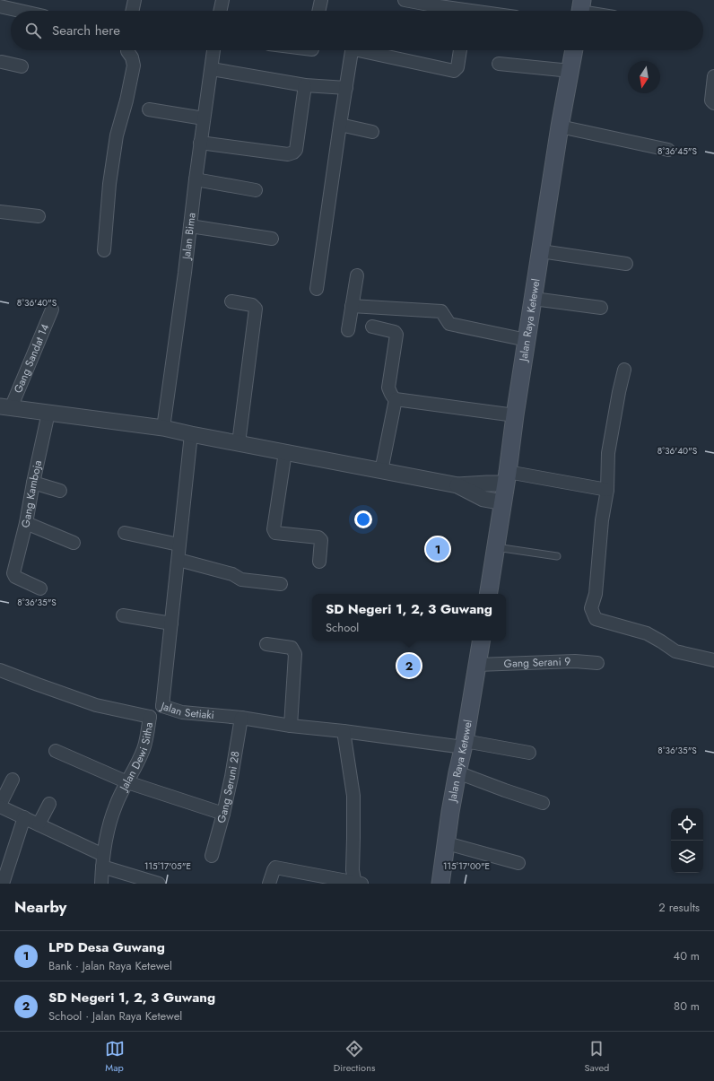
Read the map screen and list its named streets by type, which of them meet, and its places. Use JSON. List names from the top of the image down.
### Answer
{
  "streets": {
    "main road": ["Jalan Raya Ketewel"],
    "street": [
      "Jalan Bima",
      "Gang Sandat 14",
      "Gang Kamboja",
      "Gang Serani 9",
      "Jalan Setiaki",
      "Jalan Dewi Sitha",
      "Gang Seruni 28"
    ]
  },
  "crossings": [
    ["Jalan Raya Ketewel", "Gang Serani 9"],
    ["Jalan Raya Ketewel", "Jalan Setiaki"],
    ["Jalan Setiaki", "Gang Seruni 28"]
  ],
  "north": "bottom",
  "page": {
    "search": "Search here",
    "pins": ["1", "2"],
    "popup": ["SD Negeri 1, 2, 3 Guwang", "School"],
    "heading": ["Nearby", "2 results"],
    "list": [
      {
        "mark": "1",
        "name": "LPD Desa Guwang",
        "note": "Bank · Jalan Raya Ketewel",
        "value": "40 m"
      },
      {
        "mark": "2",
        "name": "SD Negeri 1, 2, 3 Guwang",
        "note": "School · Jalan Raya Ketewel",
        "value": "80 m"
      }
    ],
    "nav": ["Map", "Directions", "Saved"]
  },
  "coordinates": [
    "8°36'45\"S",
    "8°36'40\"S",
    "8°36'35\"S",
    "115°17'05\"E",
    "115°17'00\"E"
  ]
}
